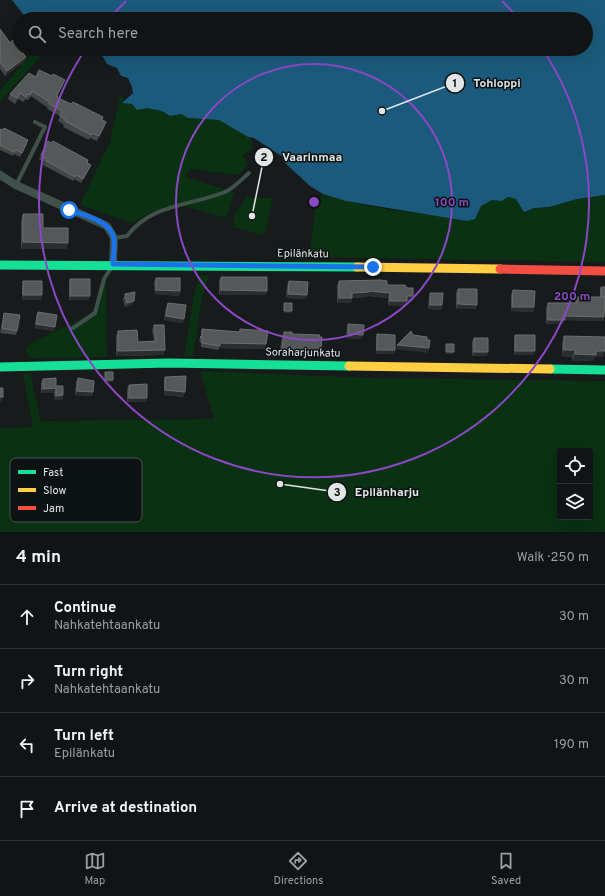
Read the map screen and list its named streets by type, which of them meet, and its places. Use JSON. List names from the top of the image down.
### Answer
{
  "streets": {
    "street": ["Epilänkatu", "Soraharjunkatu"]
  },
  "places": ["Tohloppi", "Vaarinmaa", "Epilänharju"],
  "legend": ["Fast", "Slow", "Jam"],
  "page": {
    "search": "Search here",
    "heading": ["4 min", "Walk · 250 m"],
    "list": [
      ["Continue", "Nahkatehtaankatu", "30 m"],
      ["Turn right", "Nahkatehtaankatu", "30 m"],
      ["Turn left", "Epilänkatu", "190 m"],
      "Arrive at destination"
    ],
    "nav": ["Map", "Directions", "Saved"]
  },
  "rings": ["100 m", "200 m"]
}
